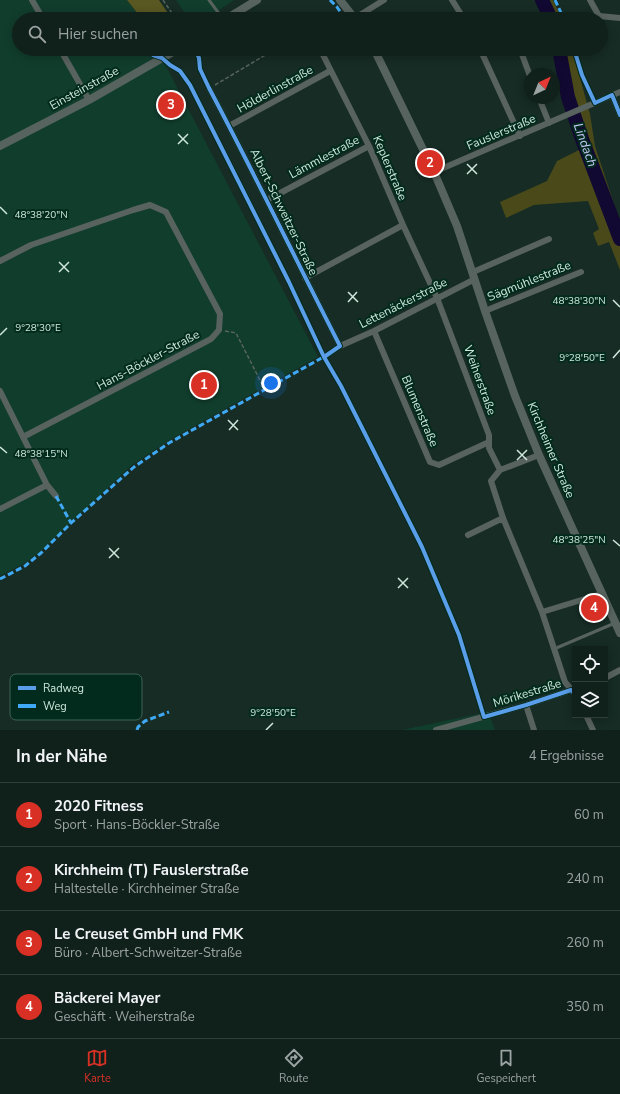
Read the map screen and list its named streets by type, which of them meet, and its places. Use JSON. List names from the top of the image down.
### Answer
{
  "streets": {
    "main road": ["Einsteinstraße", "Kirchheimer Straße"],
    "street": [
      "Hölderlinstraße",
      "Fauslerstraße",
      "Lämmlestraße",
      "Keplerstraße",
      "Albert-Schweitzer-Straße",
      "Sägmühlestraße",
      "Lettenäckerstraße",
      "Hans-Böckler-Straße",
      "Weiherstraße",
      "Blumenstraße",
      "Mörikestraße"
    ]
  },
  "crossings": [
    ["Hölderlinstraße", "Keplerstraße"],
    ["Hölderlinstraße", "Albert-Schweitzer-Straße"],
    ["Fauslerstraße", "Kirchheimer Straße"],
    ["Lämmlestraße", "Keplerstraße"],
    ["Lämmlestraße", "Albert-Schweitzer-Straße"],
    ["Keplerstraße", "Lettenäckerstraße"],
    ["Keplerstraße", "Weiherstraße"],
    ["Albert-Schweitzer-Straße", "Lettenäckerstraße"],
    ["Sägmühlestraße", "Kirchheimer Straße"],
    ["Lettenäckerstraße", "Weiherstraße"],
    ["Lettenäckerstraße", "Blumenstraße"],
    ["Lettenäckerstraße", "Kirchheimer Straße"],
    ["Weiherstraße", "Blumenstraße"]
  ],
  "water": ["Lindach"],
  "legend": ["Radweg", "Weg"],
  "north": "top right",
  "page": {
    "search": "Hier suchen",
    "pins": [
      "3",
      "2",
      "1",
      "4"
    ],
    "heading": ["In der Nähe", "4 Ergebnisse"],
    "list": [
      {
        "mark": "1",
        "name": "2020 Fitness",
        "note": "Sport · Hans-Böckler-Straße",
        "value": "60 m"
      },
      {
        "mark": "2",
        "name": "Kirchheim (T) Fauslerstraße",
        "note": "Haltestelle · Kirchheimer Straße",
        "value": "240 m"
      },
      {
        "mark": "3",
        "name": "Le Creuset GmbH und FMK",
        "note": "Büro · Albert-Schweitzer-Straße",
        "value": "260 m"
      },
      {
        "mark": "4",
        "name": "Bäckerei Mayer",
        "note": "Geschäft · Weiherstraße",
        "value": "350 m"
      }
    ],
    "nav": ["Karte", "Route", "Gespeichert"]
  },
  "coordinates": [
    "48°38'20\"N",
    "48°38'30\"N",
    "9°28'30\"E",
    "9°28'50\"E",
    "48°38'15\"N",
    "48°38'25\"N"
  ]
}
